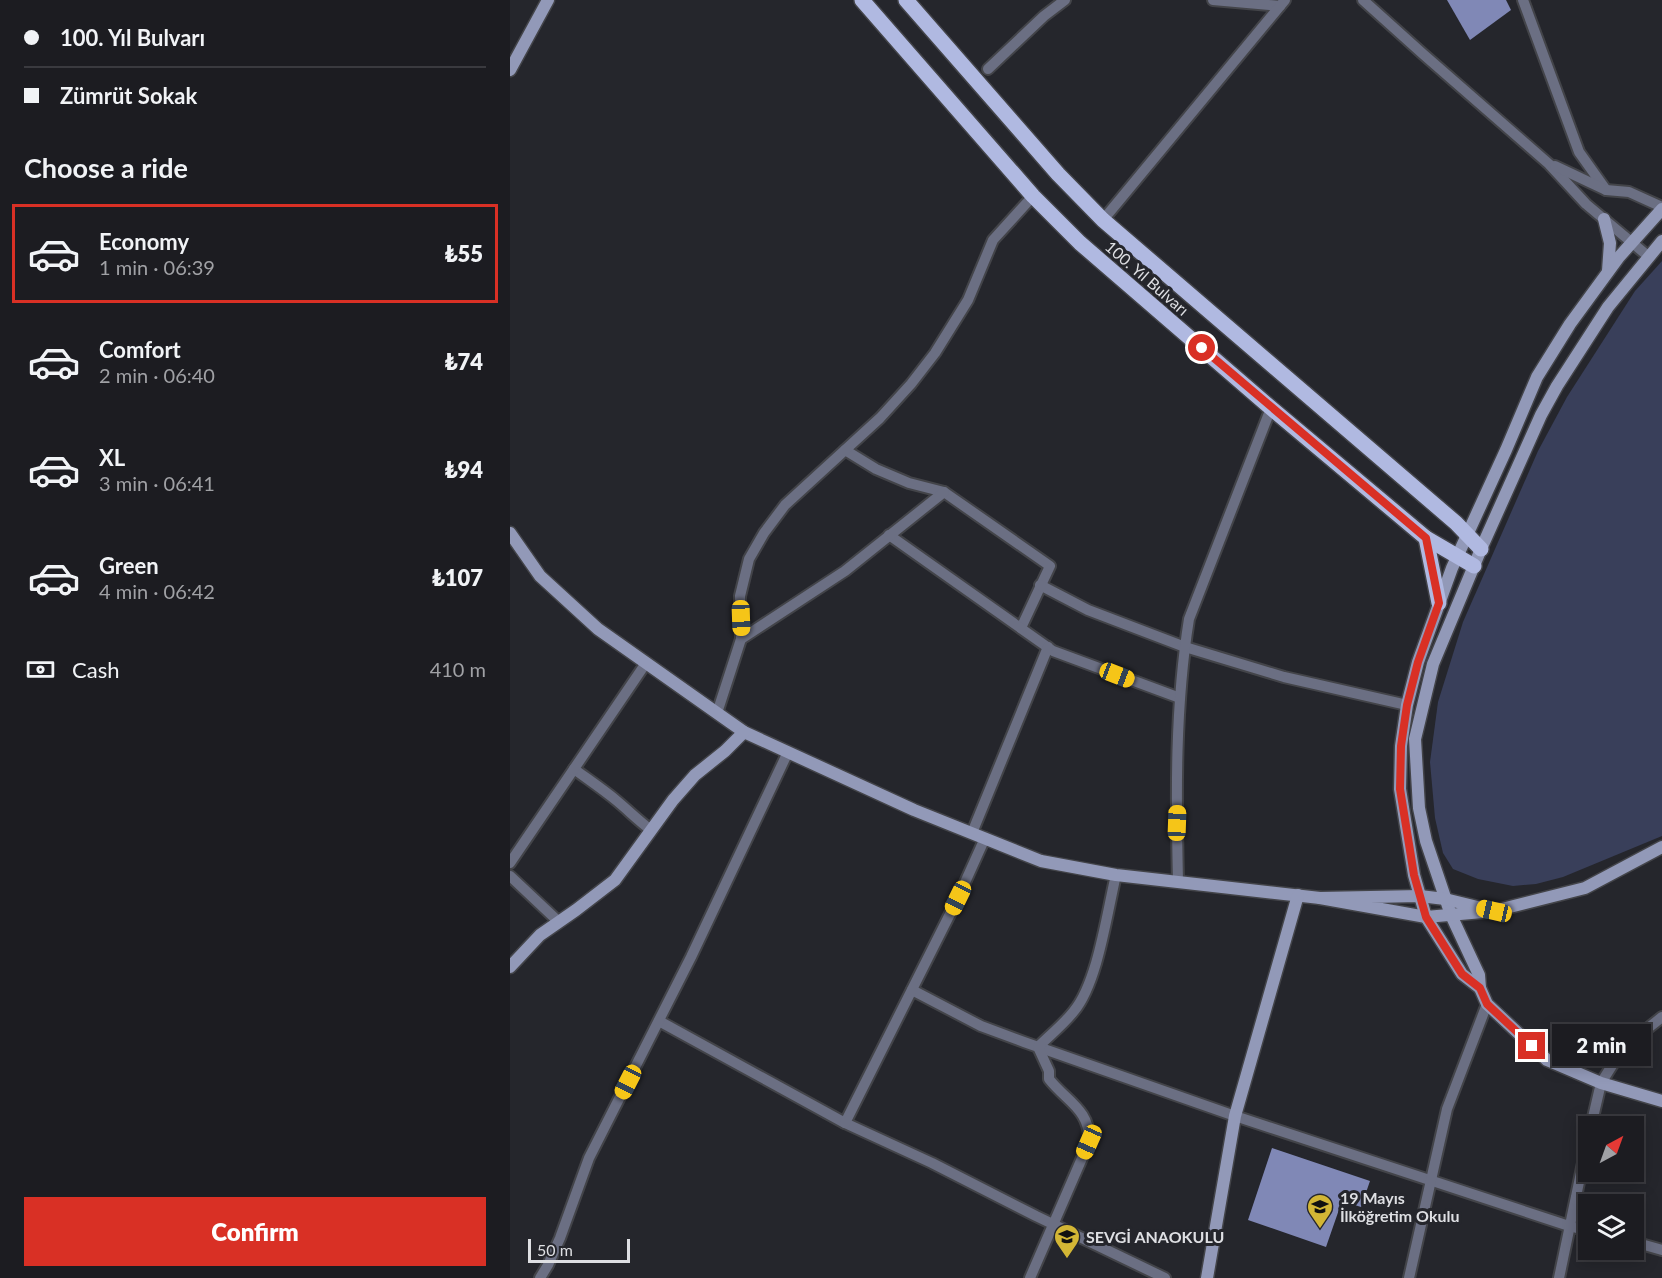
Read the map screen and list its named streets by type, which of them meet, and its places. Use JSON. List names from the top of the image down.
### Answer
{
  "streets": {
    "main road": ["100. Yıl Bulvarı"]
  },
  "places": {
    "school or university": ["19 Mayıs İlköğretim Okulu", "SEVGİ ANAOKULU"]
  },
  "scale_bar": "50 m",
  "north": "top right",
  "page": {
    "banner": ["100. Yıl Bulvarı", "Zümrüt Sokak"],
    "heading": "Choose a ride",
    "list": [
      {
        "name": "Economy",
        "note": "1 min · 06:39",
        "value": "₺55"
      },
      {
        "name": "Comfort",
        "note": "2 min · 06:40",
        "value": "₺74"
      },
      {
        "name": "XL",
        "note": "3 min · 06:41",
        "value": "₺94"
      },
      {
        "name": "Green",
        "note": "4 min · 06:42",
        "value": "₺107"
      }
    ],
    "pay": ["Cash", "410 m"],
    "bubble": "2 min",
    "buttons": "Confirm",
    "scale": "50 m"
  }
}
